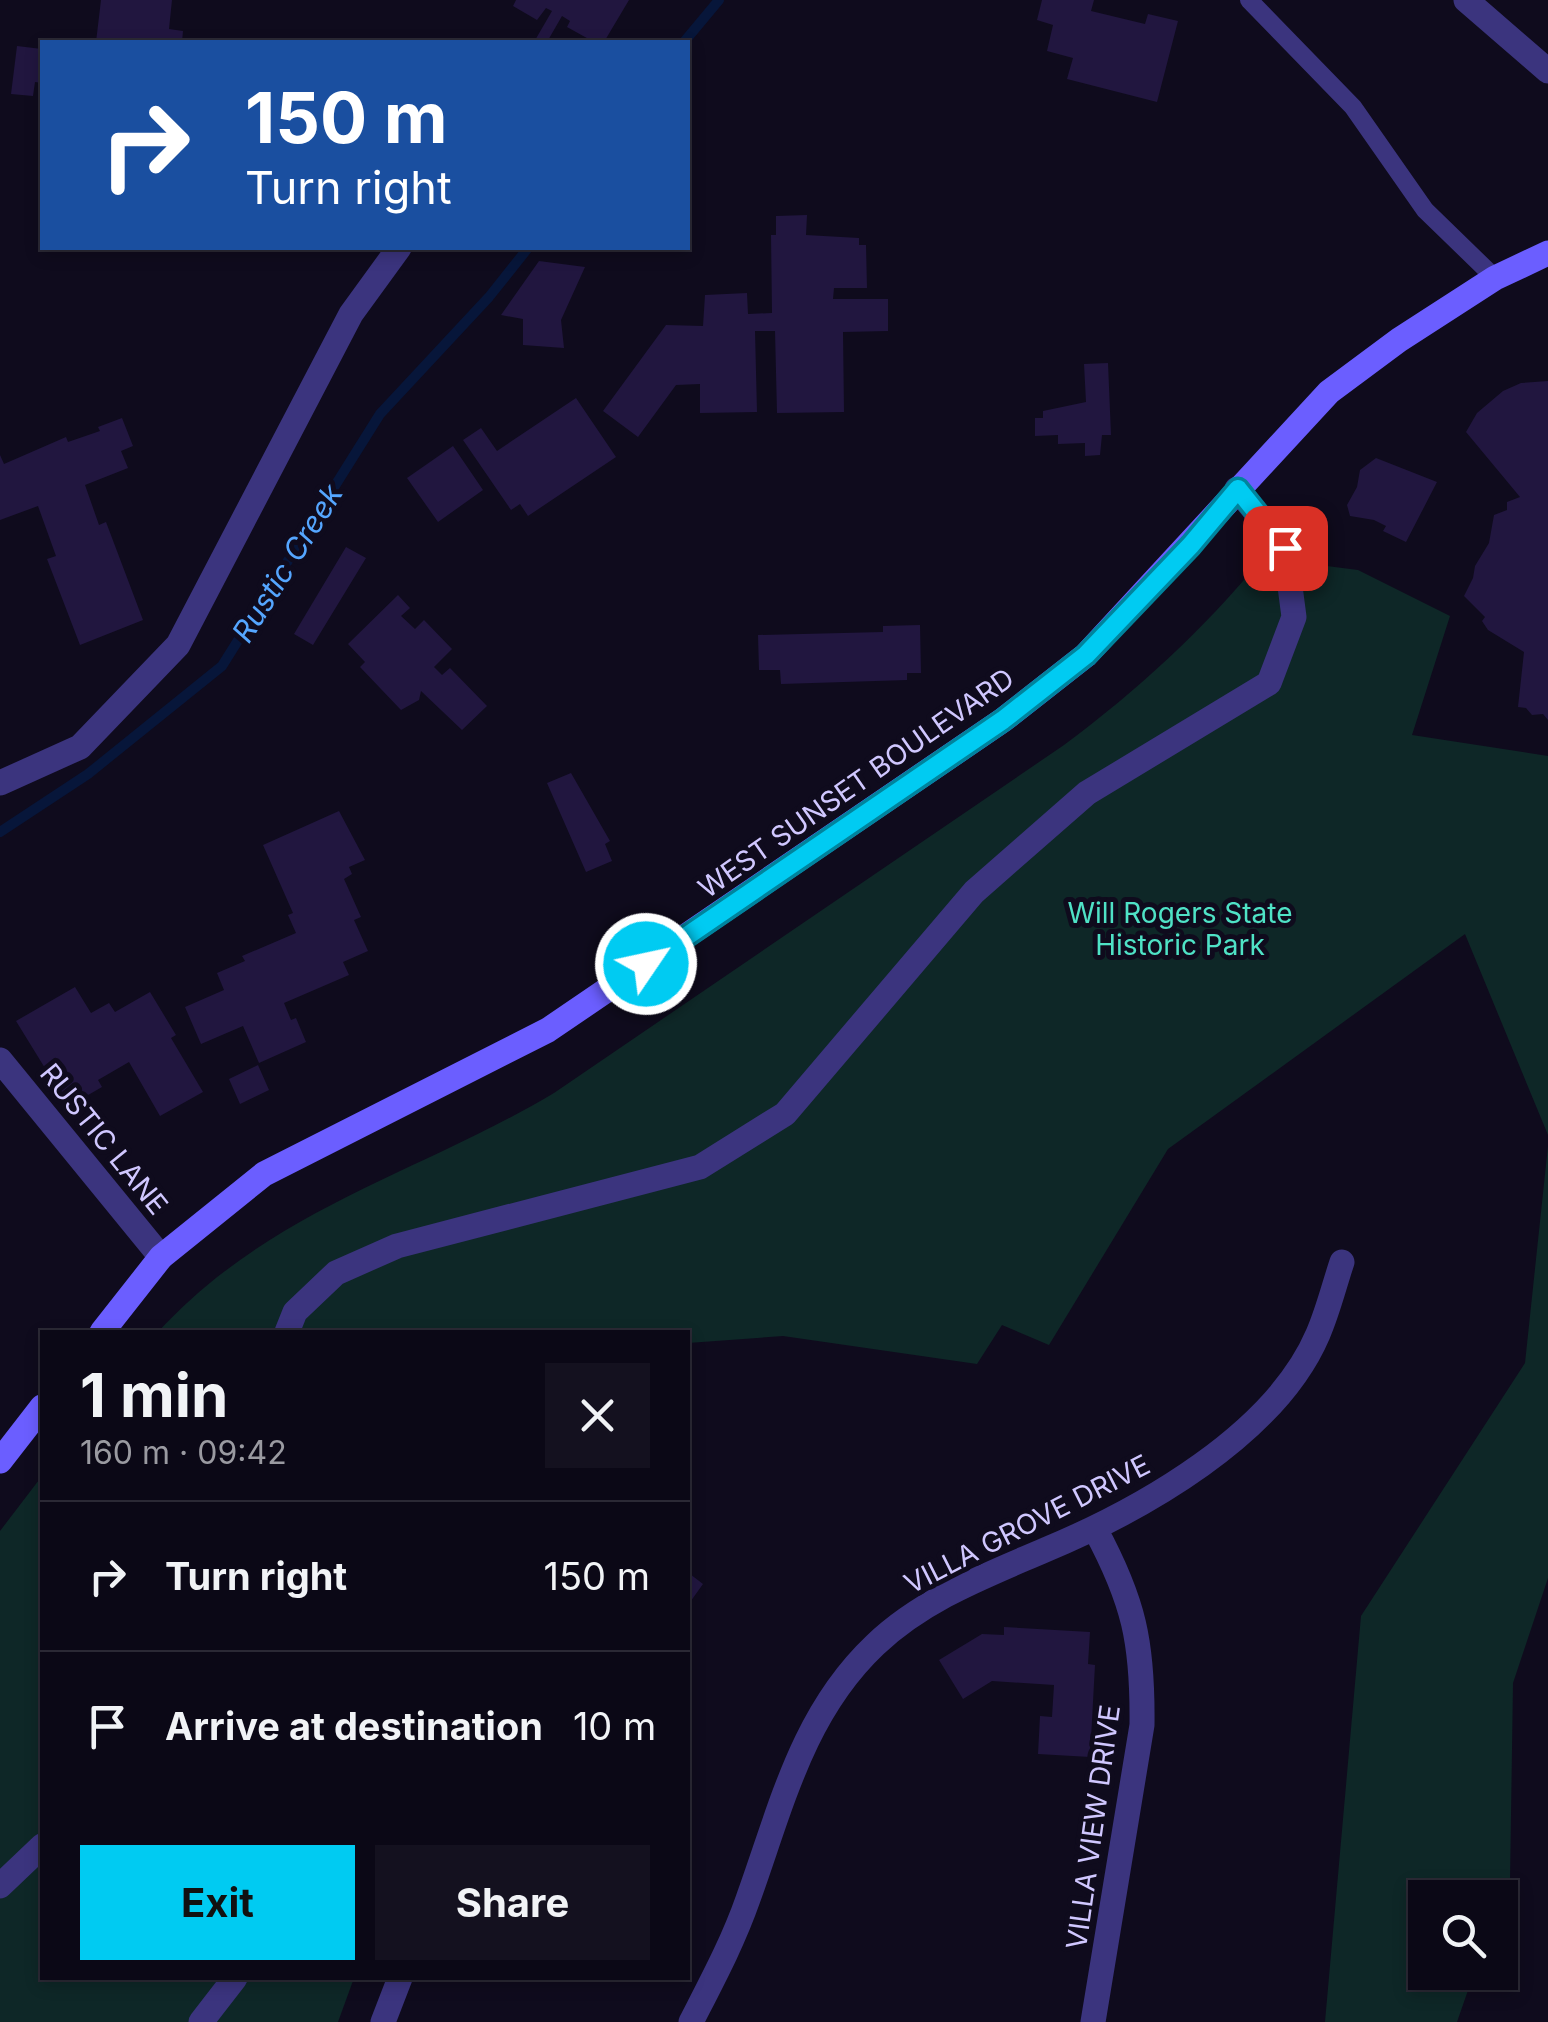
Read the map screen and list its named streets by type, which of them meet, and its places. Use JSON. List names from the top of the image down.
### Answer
{
  "streets": {
    "main road": ["WEST SUNSET BOULEVARD"],
    "street": ["RUSTIC LANE", "VILLA GROVE DRIVE", "VILLA VIEW DRIVE"]
  },
  "crossings": [
    ["WEST SUNSET BOULEVARD", "RUSTIC LANE"],
    ["VILLA GROVE DRIVE", "VILLA VIEW DRIVE"]
  ],
  "water": ["Rustic Creek"],
  "parks": ["Will Rogers State Historic Park"],
  "page": {
    "turn": ["150 m", "Turn right"],
    "heading": ["1 min", "160 m · 09:42"],
    "list": [
      {
        "name": "Turn right",
        "value": "150 m"
      },
      {
        "name": "Arrive at destination",
        "value": "10 m"
      }
    ],
    "buttons": ["Exit", "Share"]
  }
}
